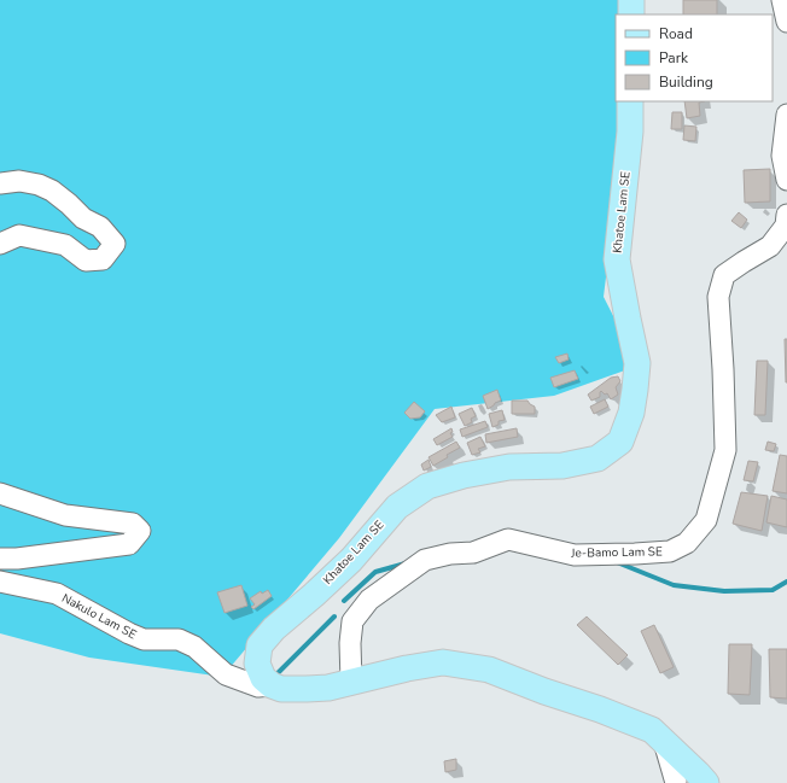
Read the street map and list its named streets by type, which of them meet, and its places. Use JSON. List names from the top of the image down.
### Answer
{
  "streets": {
    "main road": ["Khatoe Lam SE"],
    "street": ["Je-Bamo Lam SE", "Nakulo Lam SE"]
  },
  "crossings": [
    ["Khatoe Lam SE", "Nakulo Lam SE"]
  ],
  "legend": ["Road", "Park", "Building"]
}
